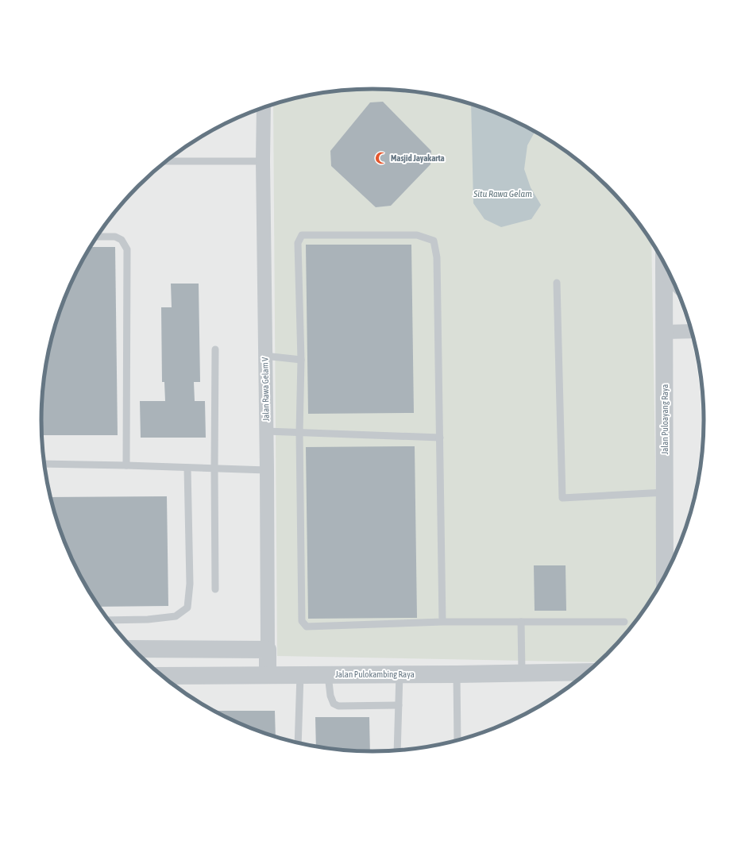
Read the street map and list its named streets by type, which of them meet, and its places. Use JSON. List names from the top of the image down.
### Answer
{
  "streets": {
    "street": ["Jalan Rawa Gelam V", "Jalan Puloayang Raya", "Jalan Pulokambing Raya"]
  },
  "crossings": [
    ["Jalan Rawa Gelam V", "Jalan Pulokambing Raya"]
  ],
  "water": ["Situ Rawa Gelam"],
  "places": {
    "mosque": ["Masjid Jayakarta"]
  }
}
